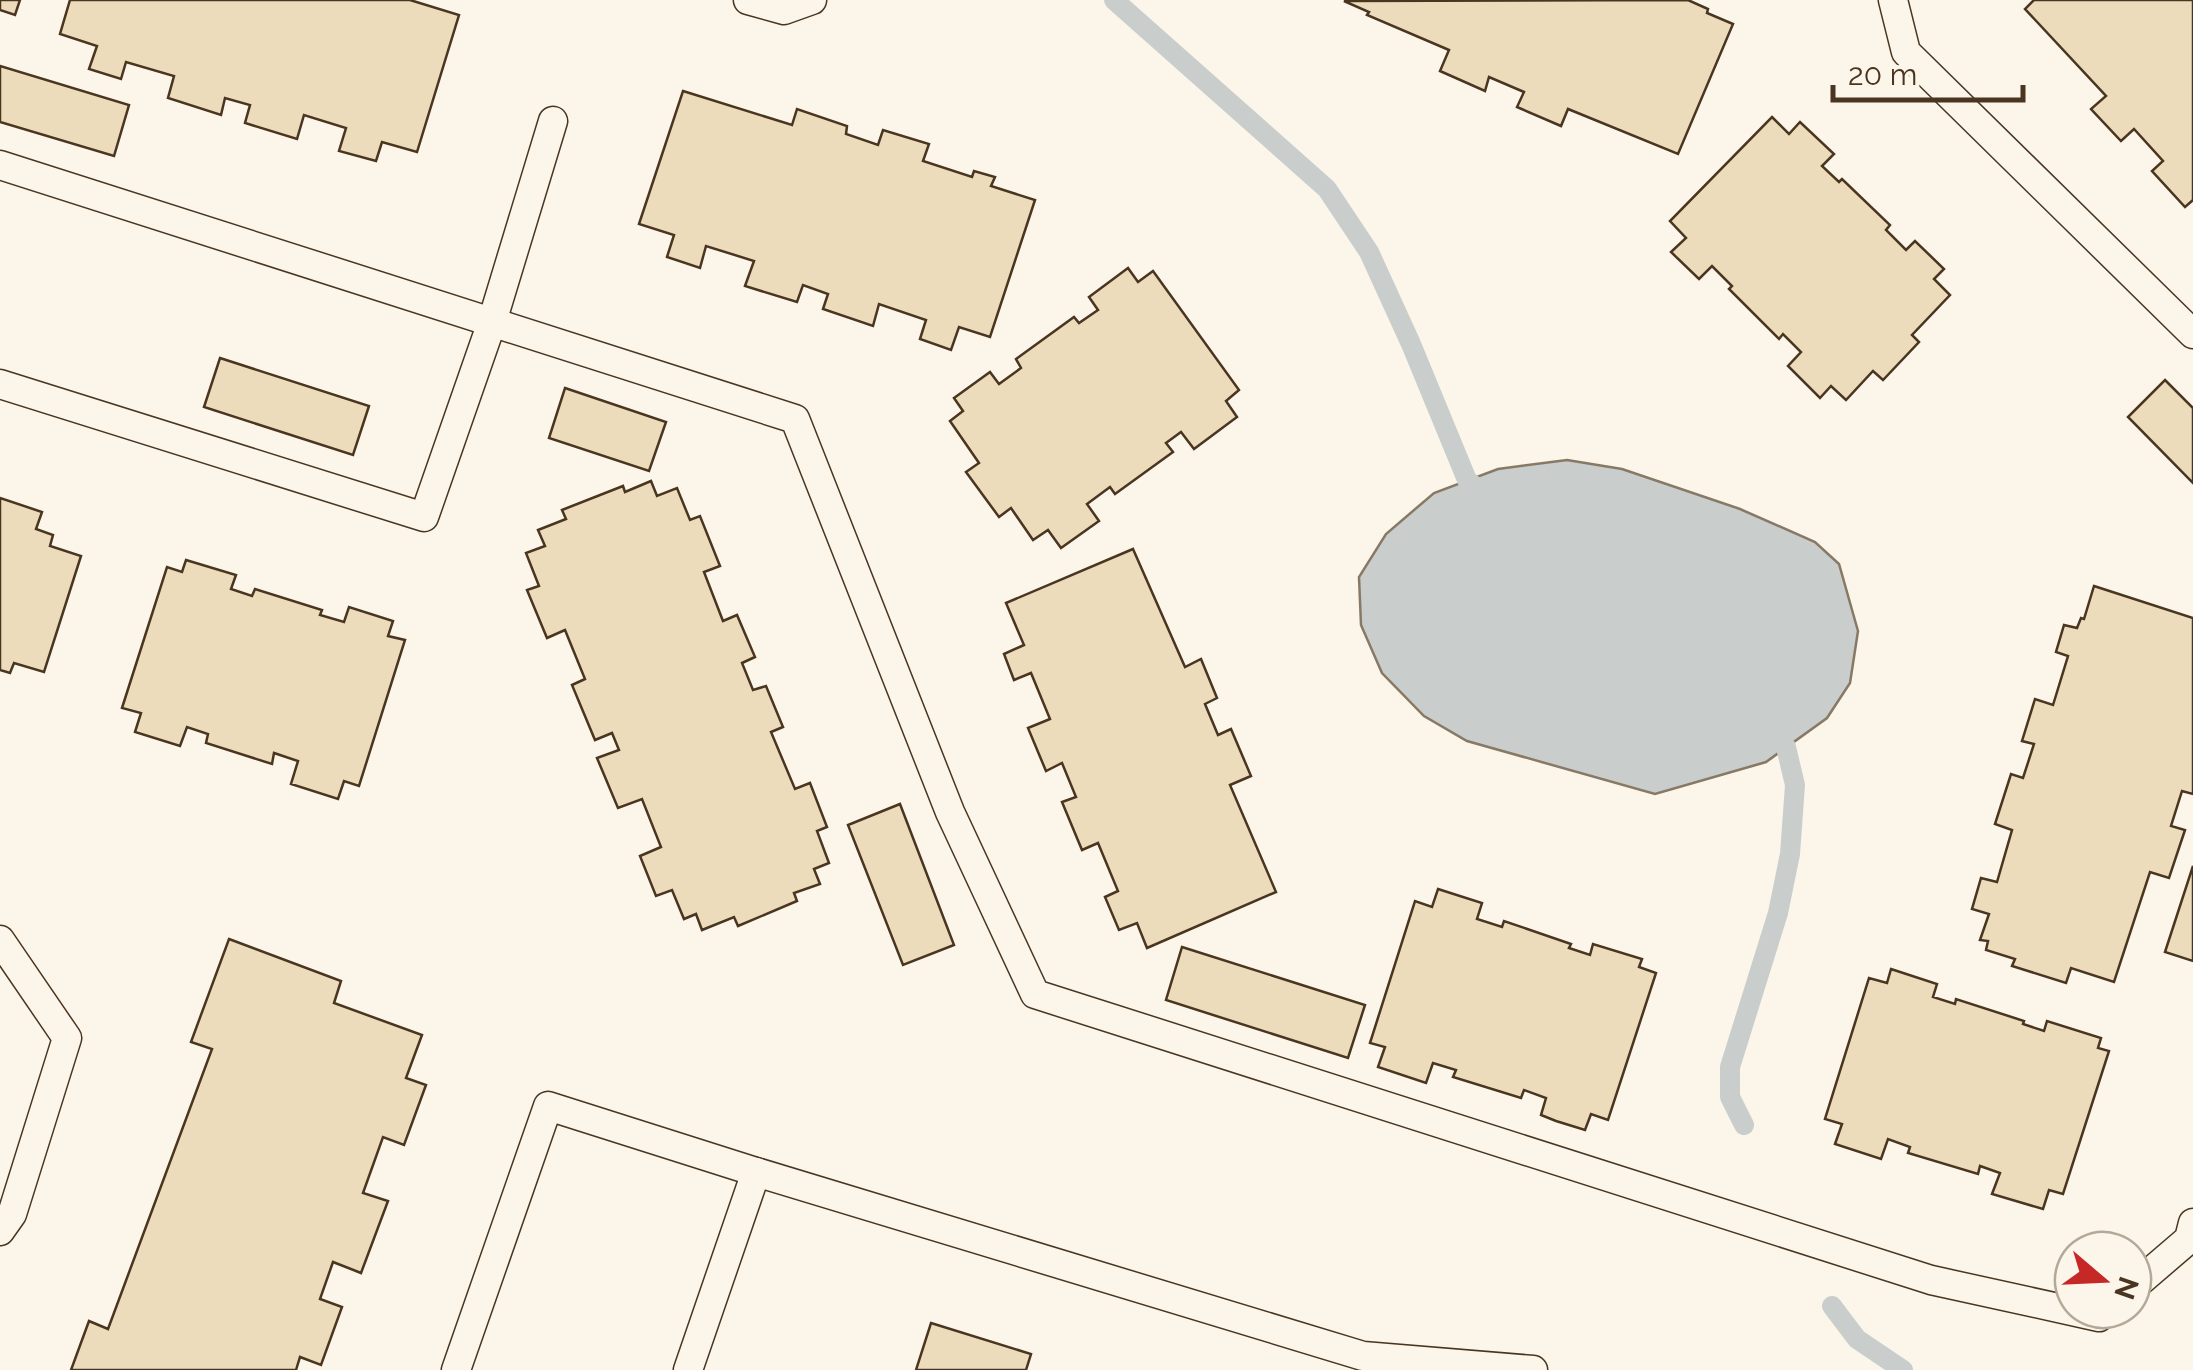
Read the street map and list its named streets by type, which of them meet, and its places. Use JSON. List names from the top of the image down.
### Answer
{
  "scale_bar": "20 m",
  "north": "right"
}
